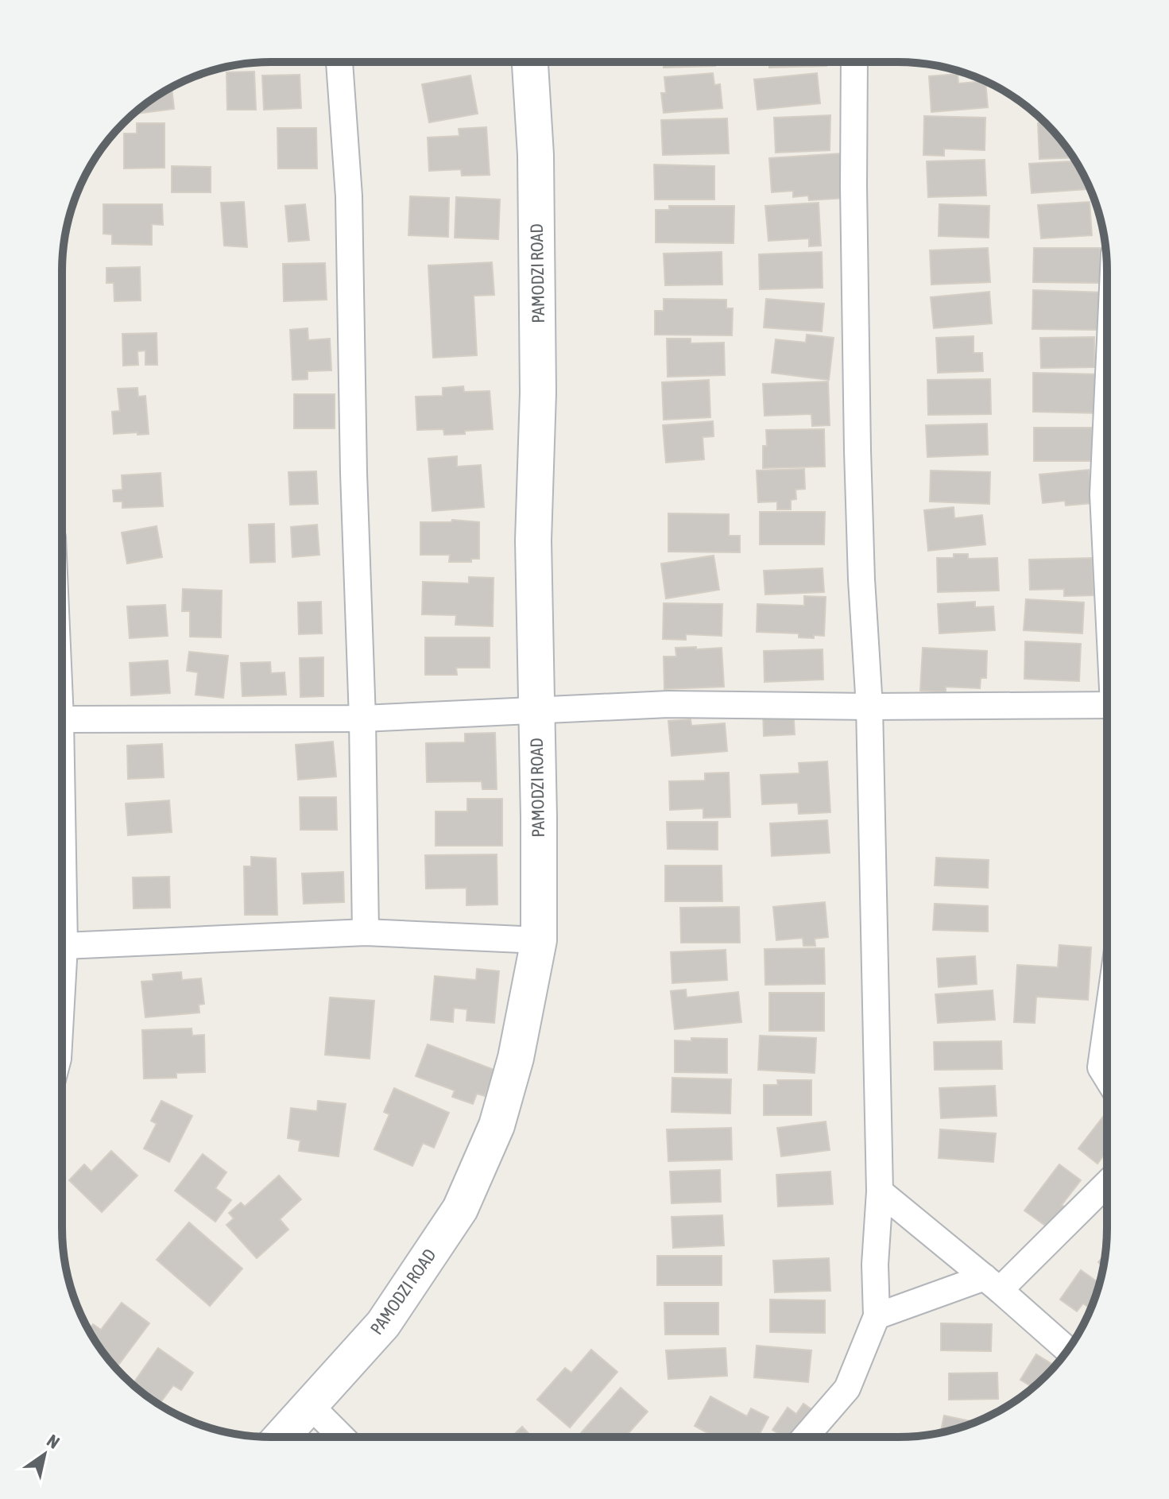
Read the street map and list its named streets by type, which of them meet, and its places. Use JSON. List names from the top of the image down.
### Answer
{
  "streets": {
    "street": ["PAMODZI ROAD"]
  },
  "north": "top right"
}
